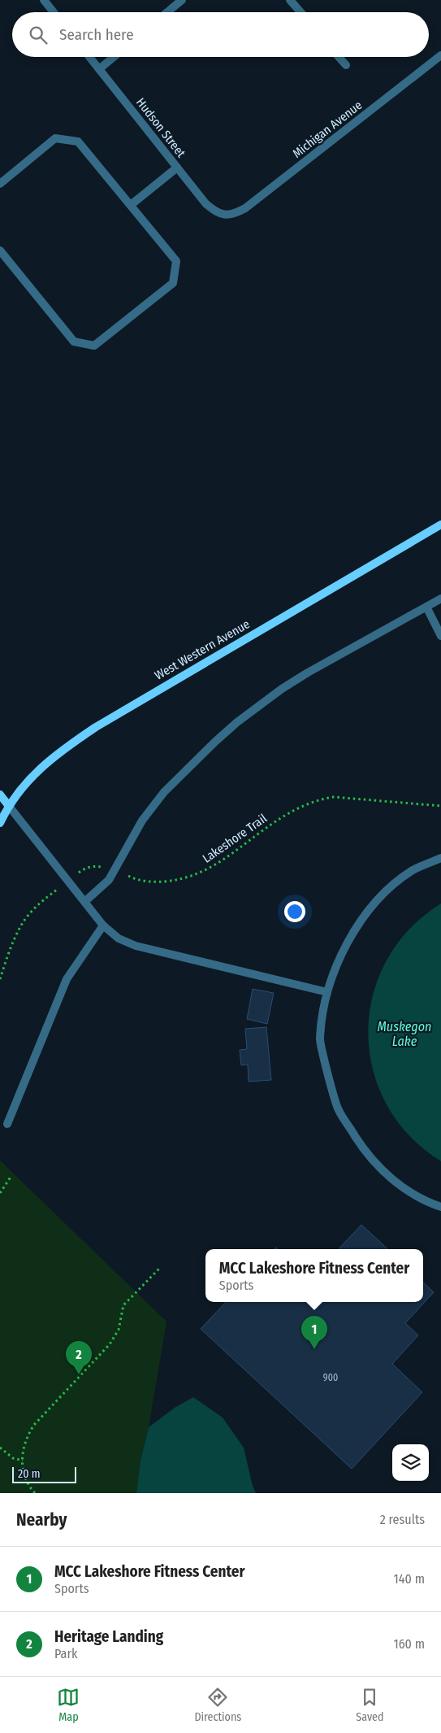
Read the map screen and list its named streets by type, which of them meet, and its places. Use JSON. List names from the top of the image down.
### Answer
{
  "streets": {
    "street": ["Hudson Street", "Michigan Avenue", "West Western Avenue"],
    "path": ["Lakeshore Trail"]
  },
  "crossings": [
    ["Hudson Street", "Michigan Avenue"]
  ],
  "water": ["Muskegon Lake"],
  "house_numbers": ["900"],
  "scale_bar": "20 m",
  "page": {
    "search": "Search here",
    "popup": ["MCC Lakeshore Fitness Center", "Sports"],
    "pins": ["1", "2"],
    "scale": "20 m",
    "heading": ["Nearby", "2 results"],
    "list": [
      {
        "mark": "1",
        "name": "MCC Lakeshore Fitness Center",
        "note": "Sports",
        "value": "140 m"
      },
      {
        "mark": "2",
        "name": "Heritage Landing",
        "note": "Park",
        "value": "160 m"
      }
    ],
    "nav": ["Map", "Directions", "Saved"]
  }
}
